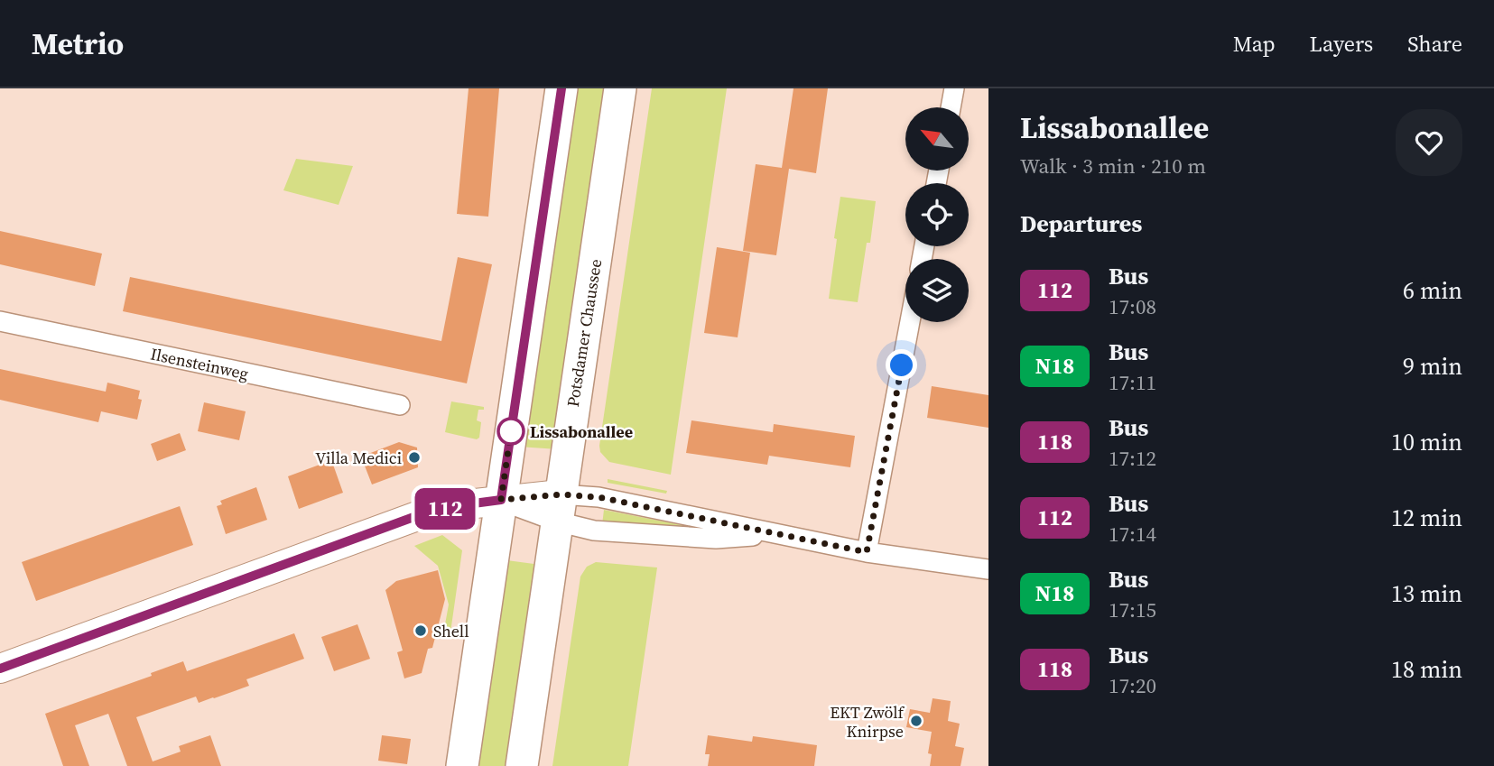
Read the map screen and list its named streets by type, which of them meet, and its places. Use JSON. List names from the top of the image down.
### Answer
{
  "streets": {
    "main road": ["Potsdamer Chaussee"],
    "street": ["Ilsensteinweg"]
  },
  "places": [
    "Lissabonallee",
    "Villa Medici",
    "Shell",
    "EKT Zwölf Knirpse"
  ],
  "lines": ["bus line 112"],
  "north": "top left",
  "page": {
    "header": "Metrio",
    "nav": ["Map", "Layers", "Share"],
    "on_map": "112",
    "heading": [
      ["Lissabonallee", "Walk · 3 min · 210 m"],
      "Departures"
    ],
    "list": [
      {
        "mark": "112",
        "name": "Bus",
        "note": "17:08",
        "value": "6 min"
      },
      {
        "mark": "N18",
        "name": "Bus",
        "note": "17:11",
        "value": "9 min"
      },
      {
        "mark": "118",
        "name": "Bus",
        "note": "17:12",
        "value": "10 min"
      },
      {
        "mark": "112",
        "name": "Bus",
        "note": "17:14",
        "value": "12 min"
      },
      {
        "mark": "N18",
        "name": "Bus",
        "note": "17:15",
        "value": "13 min"
      },
      {
        "mark": "118",
        "name": "Bus",
        "note": "17:20",
        "value": "18 min"
      }
    ]
  }
}
